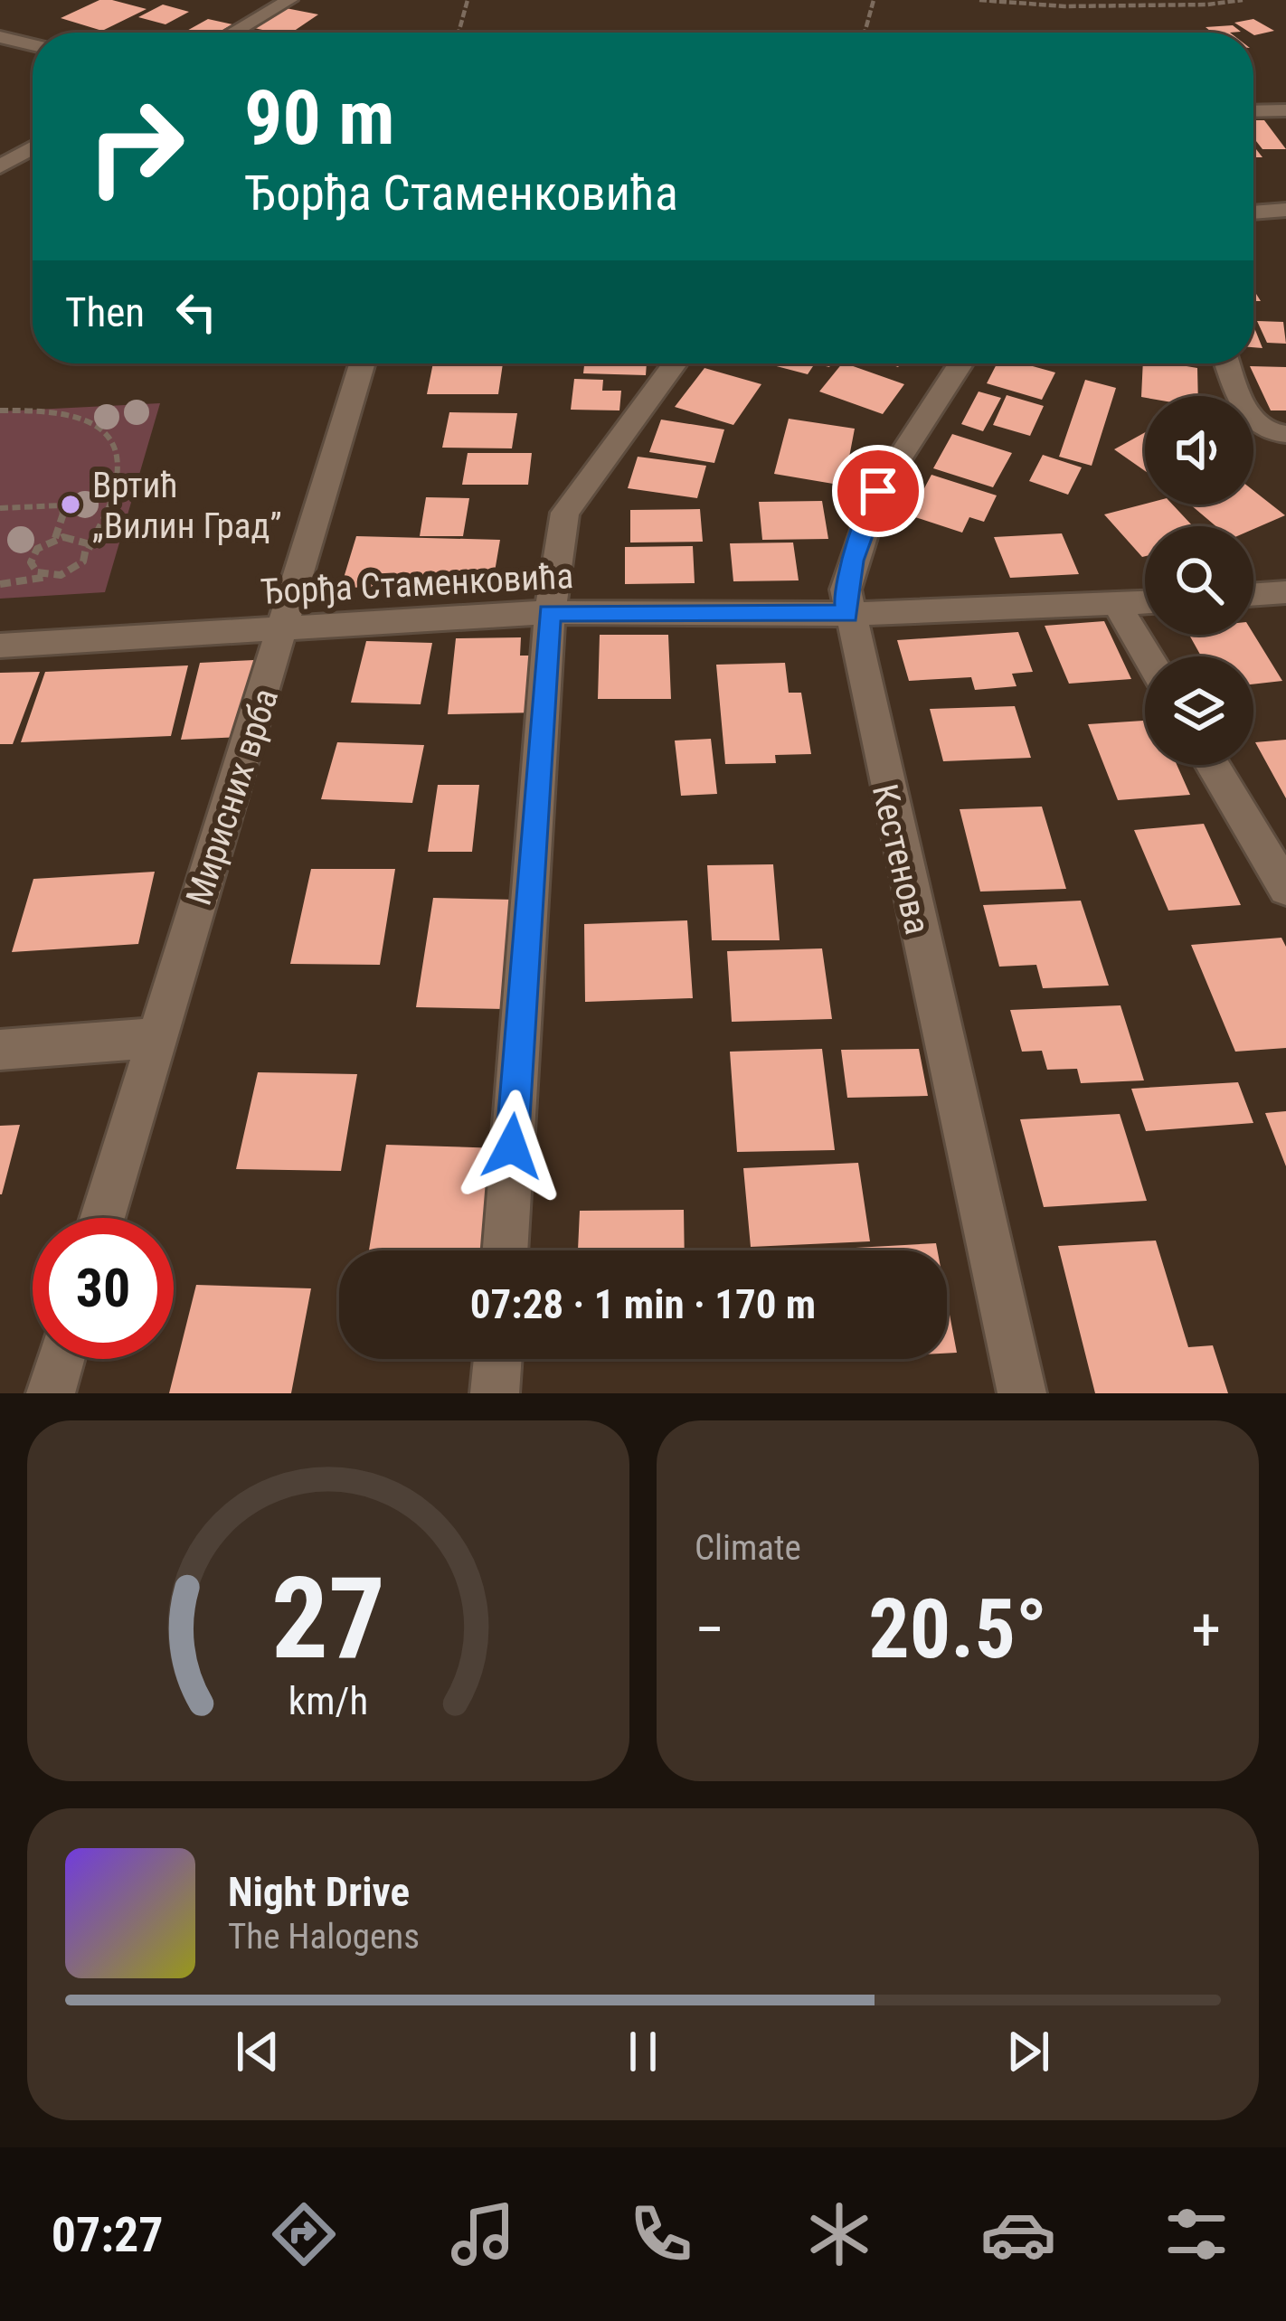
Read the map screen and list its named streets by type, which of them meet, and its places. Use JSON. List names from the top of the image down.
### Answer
{
  "streets": {
    "street": ["Ђорђа Стаменковића", "Мирисних врба", "Кестенова"]
  },
  "crossings": [
    ["Ђорђа Стаменковића", "Мирисних врба"],
    ["Ђорђа Стаменковића", "Кестенова"]
  ],
  "places": ["Вртић „Вилин Град”"],
  "page": {
    "turn": ["90 m", "Ђорђа Стаменковића"],
    "then": "Then",
    "limit": "30",
    "trip": "07:28 · 1 min · 170 m",
    "tile": "Climate",
    "heat": ["−", "20.5°", "+"],
    "song": ["Night Drive", "The Halogens"],
    "tabs": "07:27",
    "gauge": ["27", "km/h"]
  }
}
